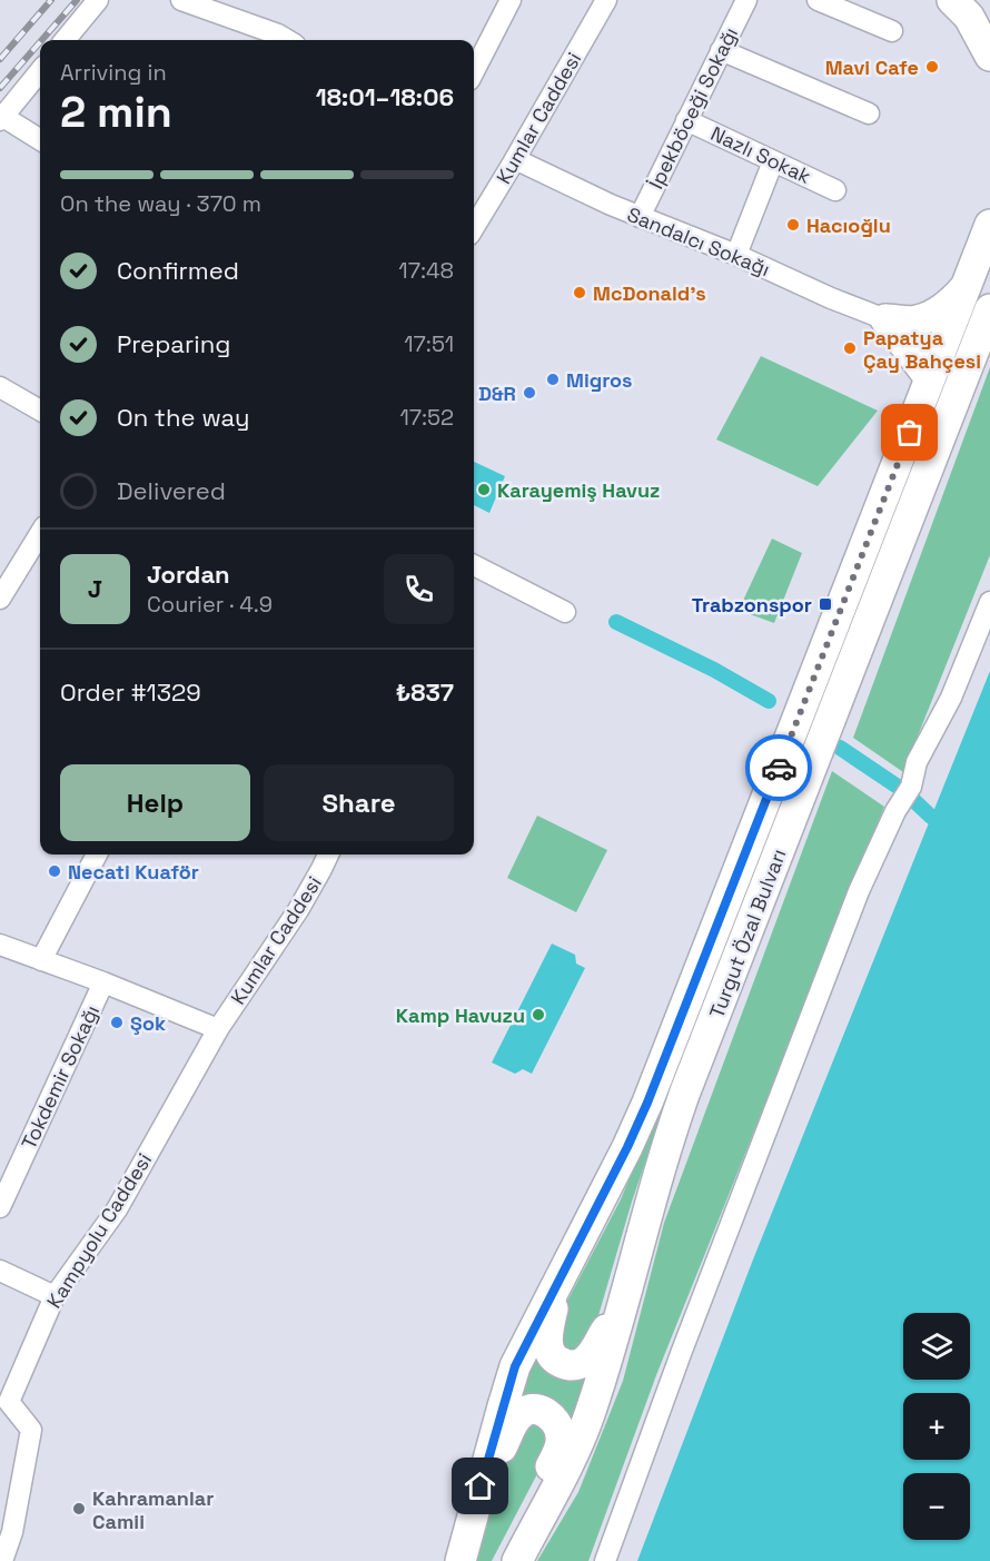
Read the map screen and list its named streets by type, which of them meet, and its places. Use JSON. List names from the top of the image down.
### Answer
{
  "streets": {
    "highway": ["Turgut Özal Bulvarı"],
    "street": [
      "İpekböceği Sokağı",
      "Kumlar Caddesi",
      "Nazlı Sokak",
      "Sandalcı Sokağı",
      "Tokdemir Sokağı",
      "Kampyolu Caddesi"
    ]
  },
  "crossings": [
    ["İpekböceği Sokağı", "Nazlı Sokak"],
    ["İpekböceği Sokağı", "Sandalcı Sokağı"],
    ["Kumlar Caddesi", "Sandalcı Sokağı"],
    ["Kumlar Caddesi", "Kampyolu Caddesi"]
  ],
  "places": {
    "other": [
      "Mavi Cafe",
      "Hacıoğlu",
      "McDonald's",
      "Papatya Çay Bahçesi",
      "Migros",
      "D&R",
      "Karayemiş Havuz",
      "Necati Kuaför",
      "Kamp Havuzu",
      "Şok",
      "Kahramanlar Camii"
    ],
    "transit": ["Trabzonspor"]
  },
  "page": {
    "heading": ["2 min", "Arriving in", "18:01–18:06"],
    "panel": [
      "Jordan",
      "Courier · 4.9",
      "Order #1329",
      "₺837"
    ],
    "bar": "On the way · 370 m",
    "list": [
      ["Confirmed", "17:48"],
      ["Preparing", "17:51"],
      ["On the way", "17:52"],
      "Delivered"
    ],
    "round": "J",
    "buttons": ["Help", "Share"],
    "map_buttons": ["+", "−"]
  }
}
